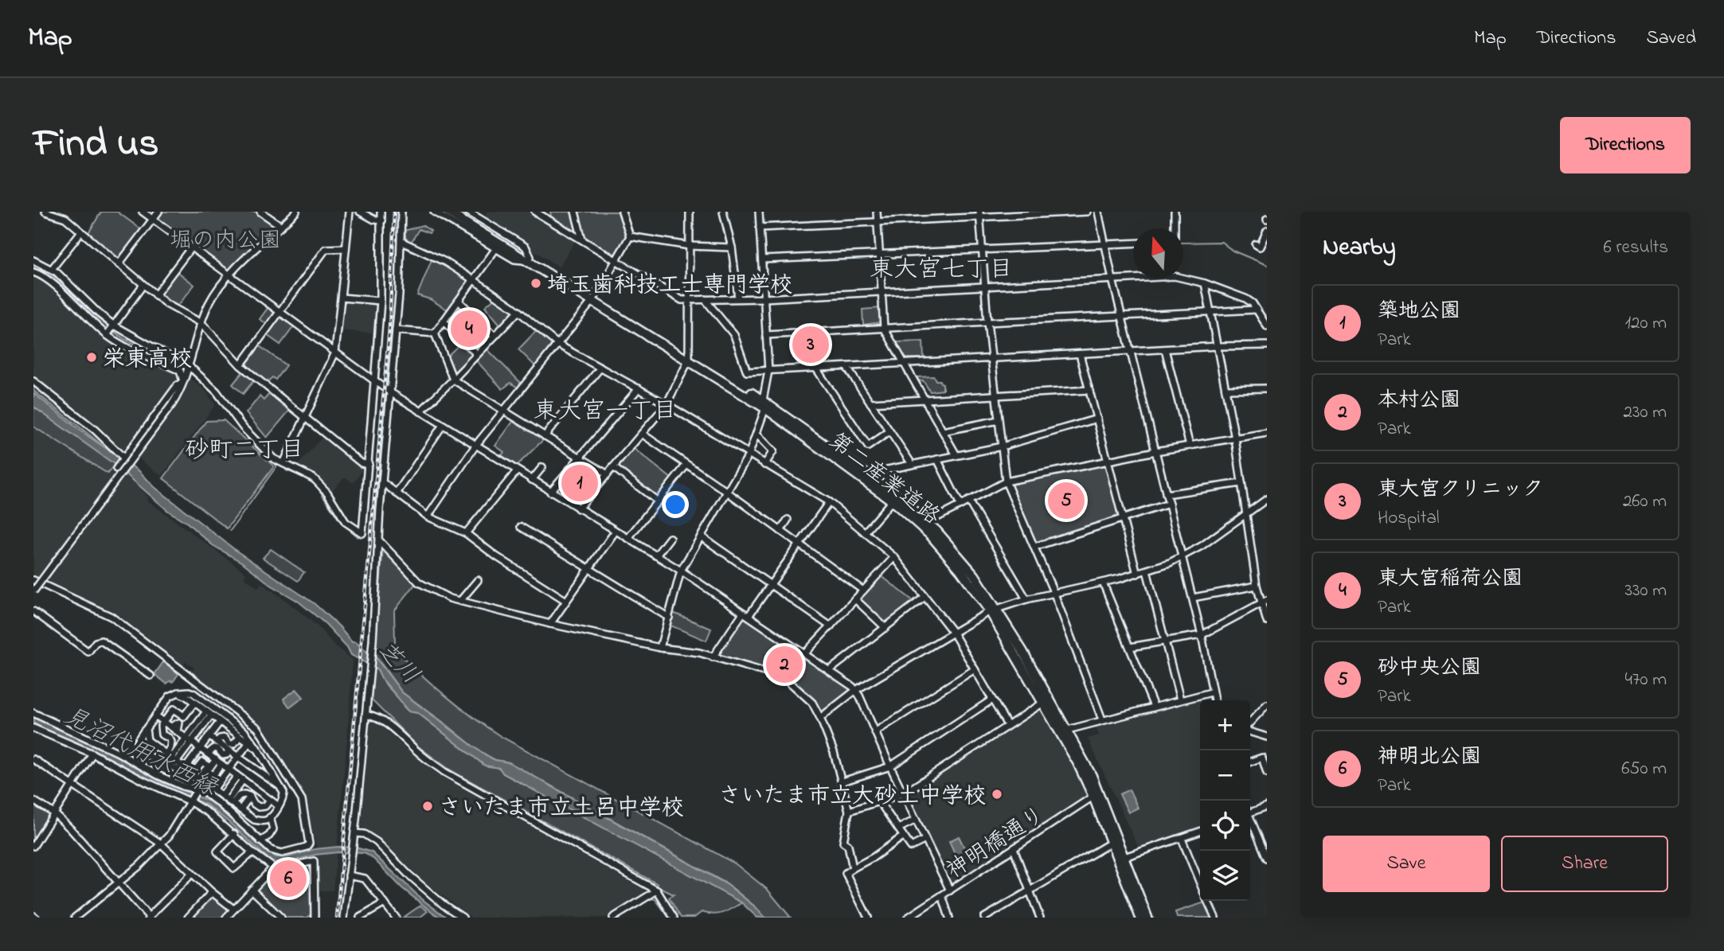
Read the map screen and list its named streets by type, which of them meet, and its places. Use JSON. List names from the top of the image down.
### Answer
{
  "streets": {
    "main road": ["第二産業道路"],
    "street": ["神明橋通り"]
  },
  "crossings": [
    ["第二産業道路", "神明橋通り"]
  ],
  "districts": ["東大宮七丁目", "東大宮一丁目", "砂町二丁目"],
  "water": ["芝川", "見沼代用水西縁"],
  "parks": ["堀の内公園"],
  "places": [
    "埼玉歯科技工士専門学校",
    "栄東高校",
    "さいたま市立大砂土中学校",
    "さいたま市立土呂中学校"
  ],
  "north": "top",
  "page": {
    "header": "Map",
    "nav": ["Map", "Directions", "Saved"],
    "title": "Find us",
    "buttons": [
      "Directions",
      ["Save", "Share"]
    ],
    "heading": ["Nearby", "6 results"],
    "list": [
      {
        "mark": "1",
        "name": "築地公園",
        "note": "Park",
        "value": "120 m"
      },
      {
        "mark": "2",
        "name": "本村公園",
        "note": "Park",
        "value": "230 m"
      },
      {
        "mark": "3",
        "name": "東大宮クリニック",
        "note": "Hospital",
        "value": "260 m"
      },
      {
        "mark": "4",
        "name": "東大宮稲荷公園",
        "note": "Park",
        "value": "330 m"
      },
      {
        "mark": "5",
        "name": "砂中央公園",
        "note": "Park",
        "value": "470 m"
      },
      {
        "mark": "6",
        "name": "神明北公園",
        "note": "Park",
        "value": "650 m"
      }
    ],
    "pins": [
      "4",
      "3",
      "1",
      "5",
      "2",
      "6"
    ],
    "map_buttons": ["+", "−"]
  }
}
